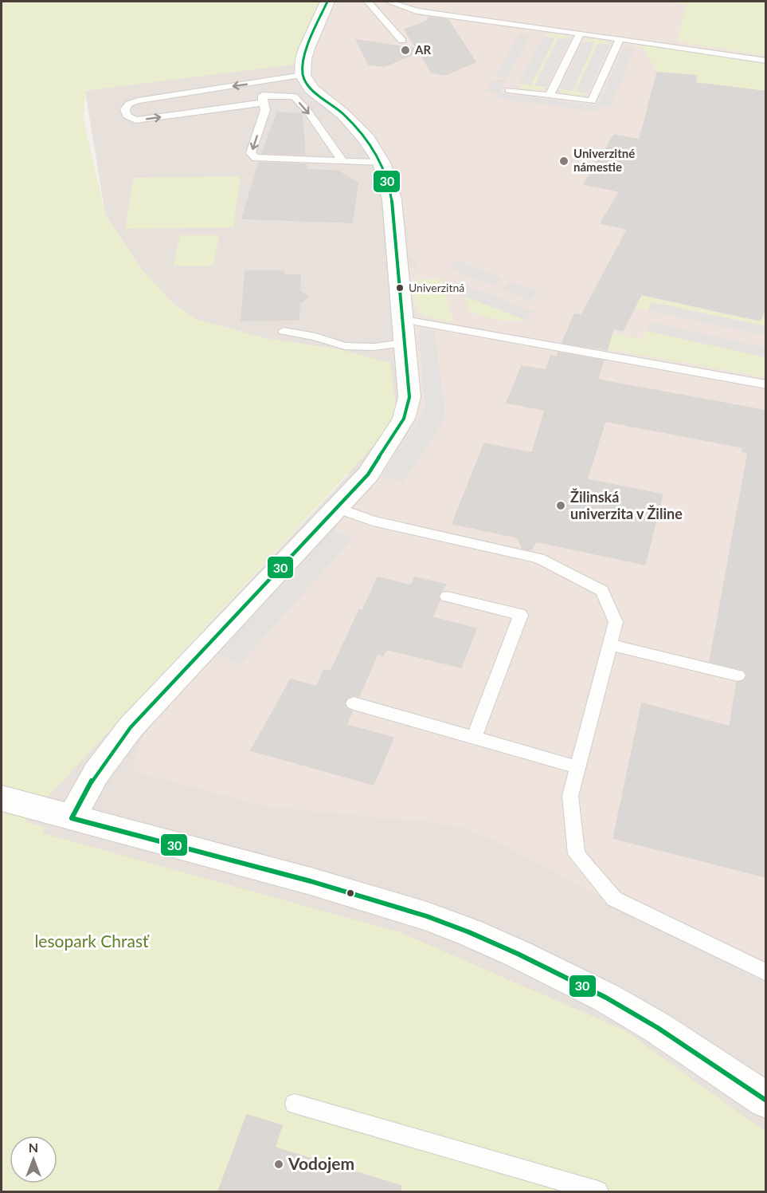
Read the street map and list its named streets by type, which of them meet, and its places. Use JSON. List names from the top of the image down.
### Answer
{
  "parks": ["lesopark Chrasť"],
  "places": [
    "AR",
    "Univerzitné námestie",
    "Univerzitná",
    "Žilinská univerzita v Žiline",
    "Vodojem"
  ],
  "lines": ["transit line 30"],
  "north": "top"
}
